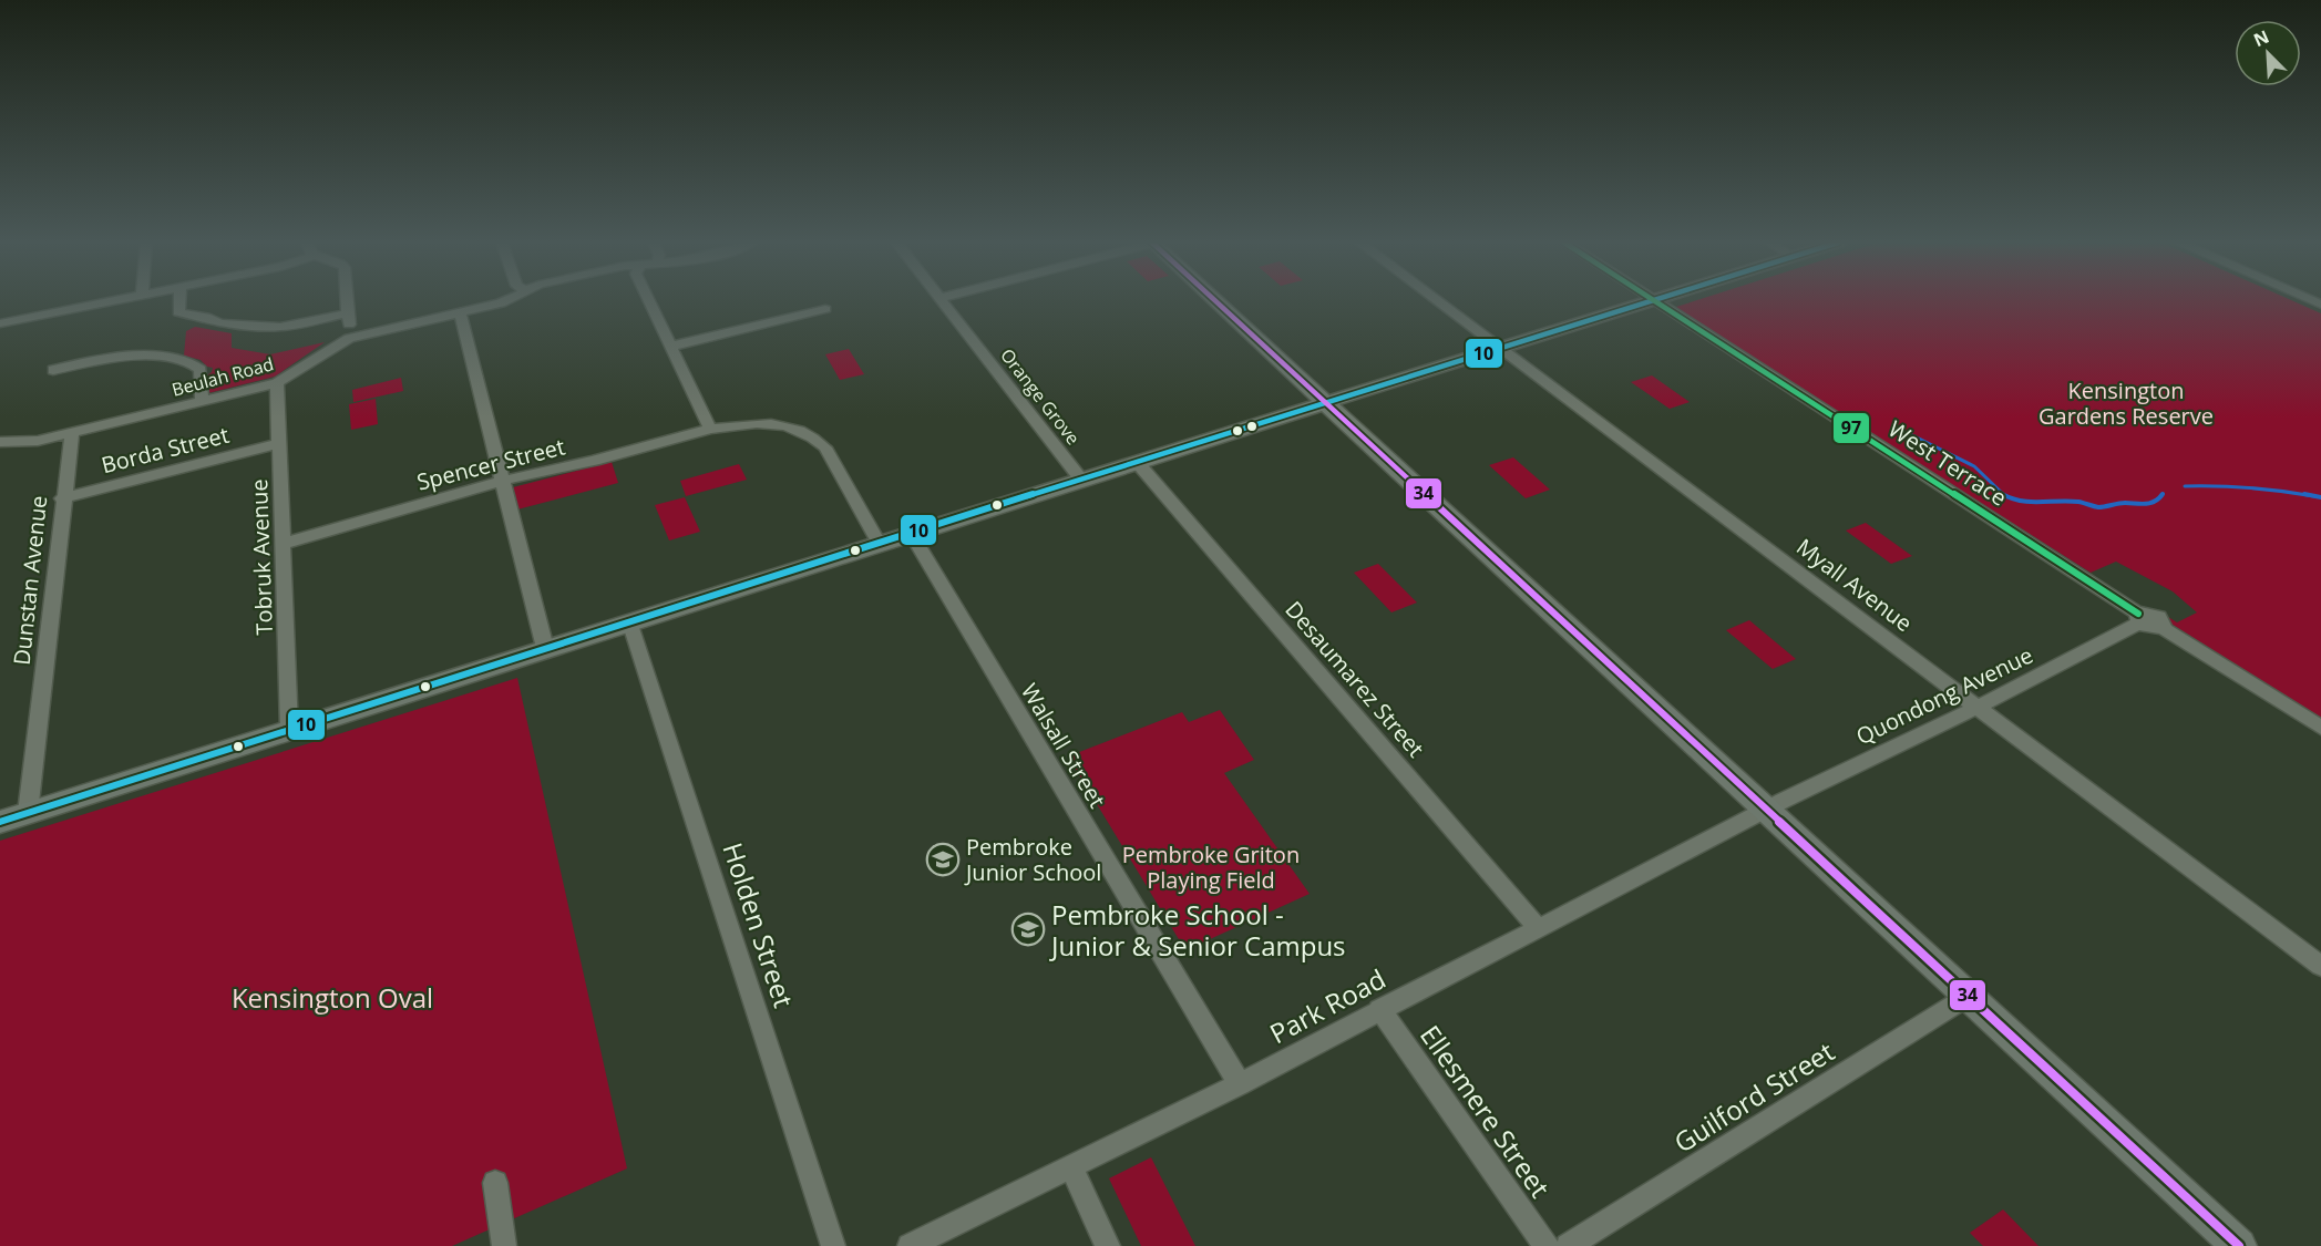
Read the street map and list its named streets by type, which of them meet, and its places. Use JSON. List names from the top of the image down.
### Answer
{
  "streets": {
    "street": [
      "Beulah Road",
      "Orange Grove",
      "Borda Street",
      "West Terrace",
      "Spencer Street",
      "Tobruk Avenue",
      "Dunstan Avenue",
      "Myall Avenue",
      "Desaumarez Street",
      "Quondong Avenue",
      "Walsall Street",
      "Holden Street",
      "Park Road",
      "Guilford Street",
      "Ellesmere Street"
    ]
  },
  "crossings": [
    ["Beulah Road", "Tobruk Avenue"],
    ["Beulah Road", "Dunstan Avenue"],
    ["Borda Street", "Tobruk Avenue"],
    ["Borda Street", "Dunstan Avenue"],
    ["West Terrace", "Quondong Avenue"],
    ["Spencer Street", "Tobruk Avenue"],
    ["Myall Avenue", "Quondong Avenue"],
    ["Desaumarez Street", "Park Road"],
    ["Quondong Avenue", "Park Road"],
    ["Walsall Street", "Park Road"],
    ["Park Road", "Ellesmere Street"]
  ],
  "parks": ["Kensington Gardens Reserve", "Pembroke Griton Playing Field", "Kensington Oval"],
  "places": {
    "school or university": ["Pembroke Junior School", "Pembroke School - Junior & Senior Campus"]
  },
  "lines": ["transit line 10", "transit line 97", "transit line 34"],
  "north": "top left"
}
